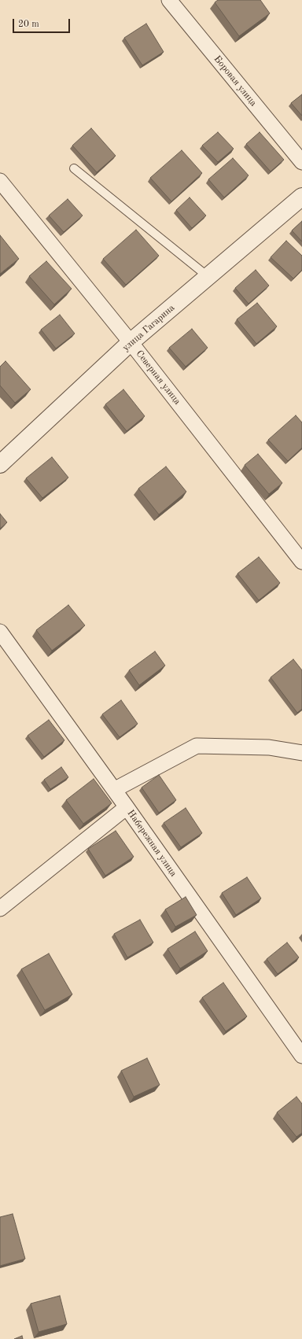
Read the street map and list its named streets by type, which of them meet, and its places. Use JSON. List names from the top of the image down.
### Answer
{
  "streets": {
    "street": [
      "Боровая улица",
      "улица Гагарина",
      "Северная улица",
      "Набережная улица"
    ]
  },
  "crossings": [
    ["улица Гагарина", "Северная улица"]
  ],
  "scale_bar": "20 m"
}
